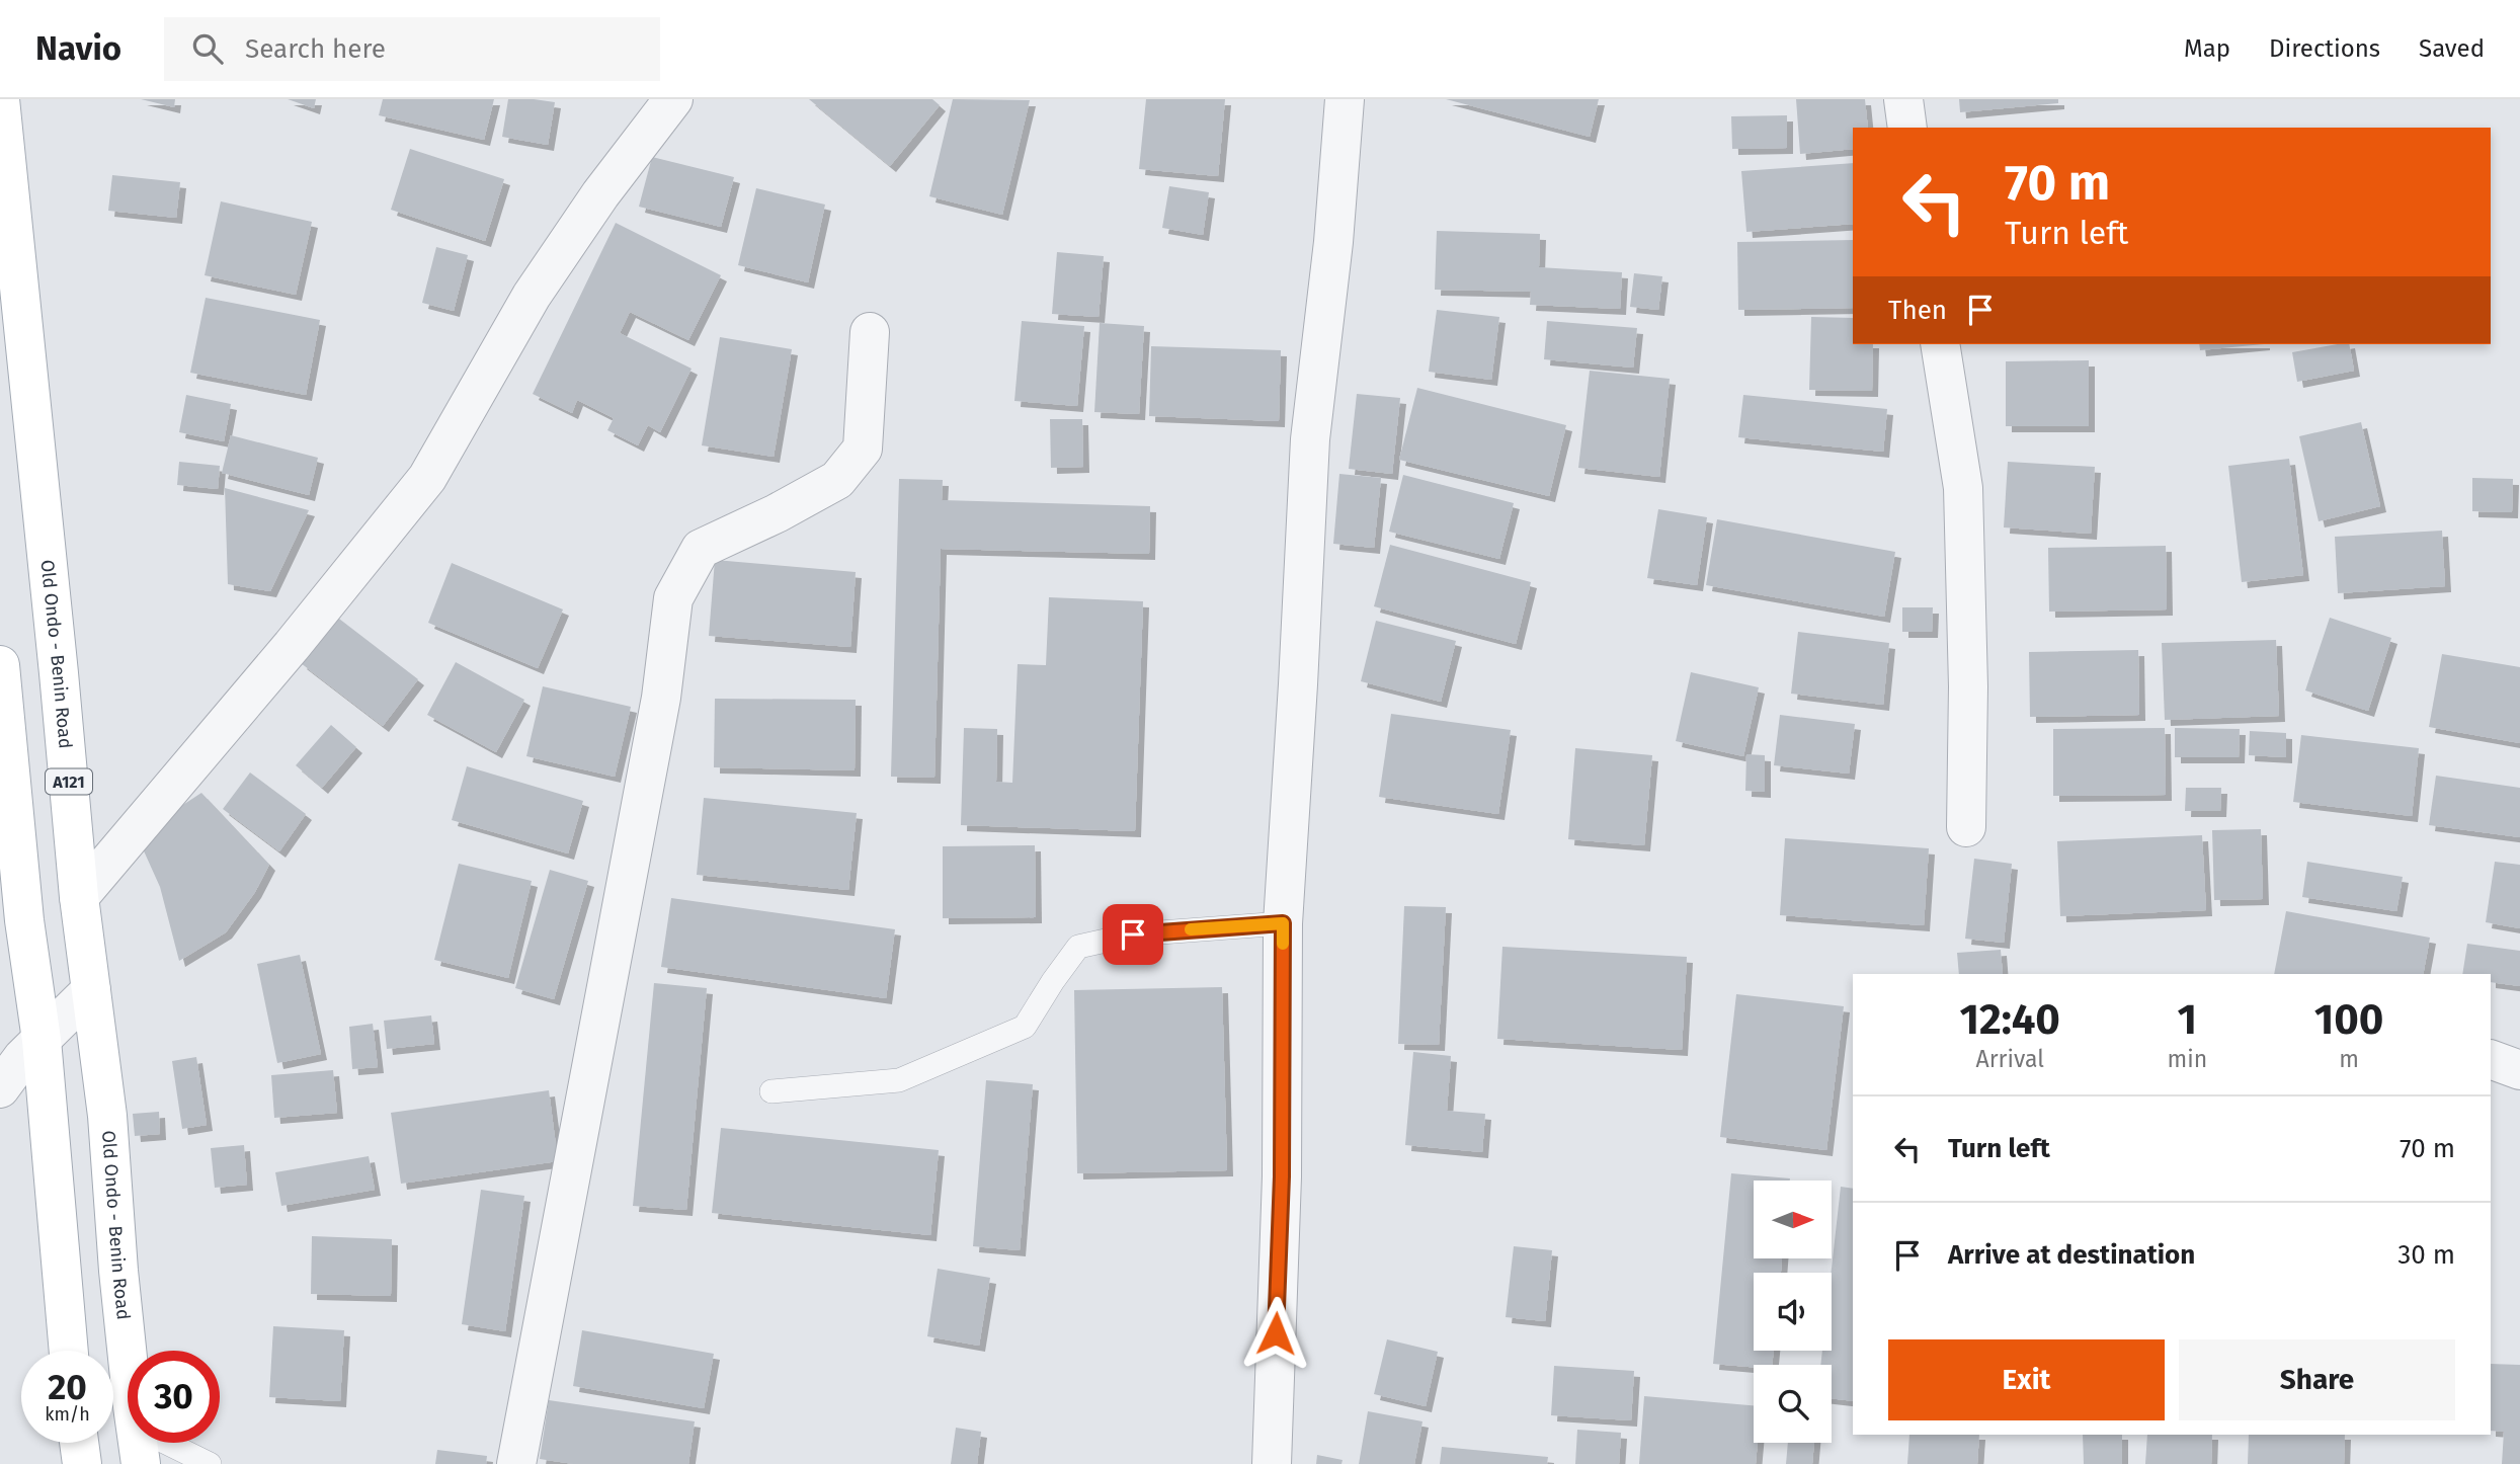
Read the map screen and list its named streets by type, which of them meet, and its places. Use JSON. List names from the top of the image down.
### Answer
{
  "streets": {
    "main road": ["Old Ondo - Benin Road", "A121"]
  },
  "north": "right",
  "page": {
    "header": "Navio",
    "search": "Search here",
    "nav": ["Map", "Directions", "Saved"],
    "turn": ["70 m", "Turn left"],
    "then": "Then",
    "eta": [
      "12:40",
      "Arrival",
      "1",
      "min",
      "100",
      "m"
    ],
    "list": [
      {
        "name": "Turn left",
        "value": "70 m"
      },
      {
        "name": "Arrive at destination",
        "value": "30 m"
      }
    ],
    "buttons": ["Exit", "Share"],
    "speed": "20 km/h",
    "limit": "30"
  }
}
